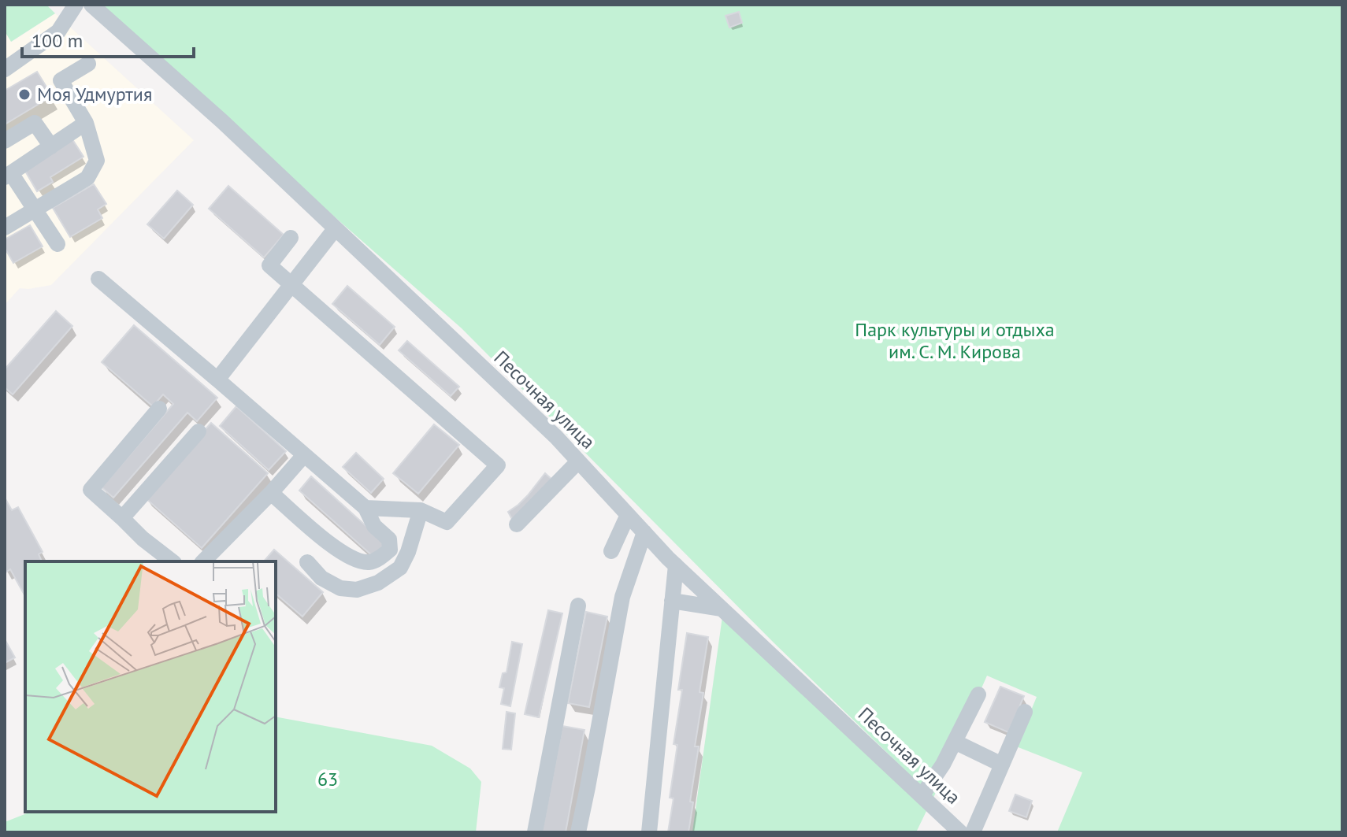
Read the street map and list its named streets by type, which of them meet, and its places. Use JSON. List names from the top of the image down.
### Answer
{
  "streets": {
    "street": ["Песочная улица"]
  },
  "parks": ["Парк культуры и отдыха им. С. М. Кирова", "63"],
  "places": ["Моя Удмуртия"],
  "scale_bar": "100 m"
}
